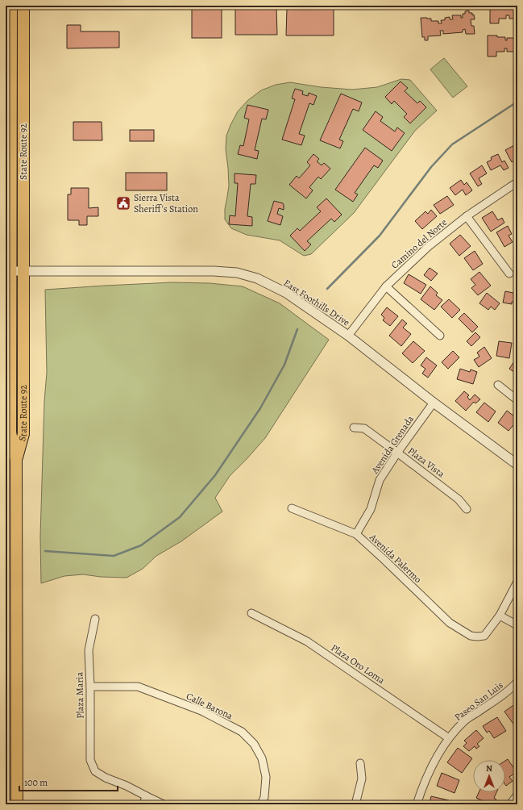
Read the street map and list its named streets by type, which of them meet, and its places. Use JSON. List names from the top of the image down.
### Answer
{
  "streets": {
    "main road": ["State Route 92"],
    "street": [
      "Camino del Norte",
      "East Foothills Drive",
      "Avenida Grenada",
      "Plaza Vista",
      "Avenida Palermo",
      "Plaza Oro Loma",
      "Plaza Maria",
      "Paseo San Luis",
      "Calle Barona"
    ]
  },
  "crossings": [
    ["State Route 92", "East Foothills Drive"],
    ["Camino del Norte", "East Foothills Drive"],
    ["East Foothills Drive", "Avenida Grenada"],
    ["Avenida Grenada", "Plaza Vista"],
    ["Avenida Grenada", "Avenida Palermo"],
    ["Plaza Oro Loma", "Paseo San Luis"],
    ["Plaza Maria", "Calle Barona"]
  ],
  "places": {
    "public building": ["Sierra Vista Sheriff's Station"]
  },
  "scale_bar": "100 m",
  "north": "top"
}
